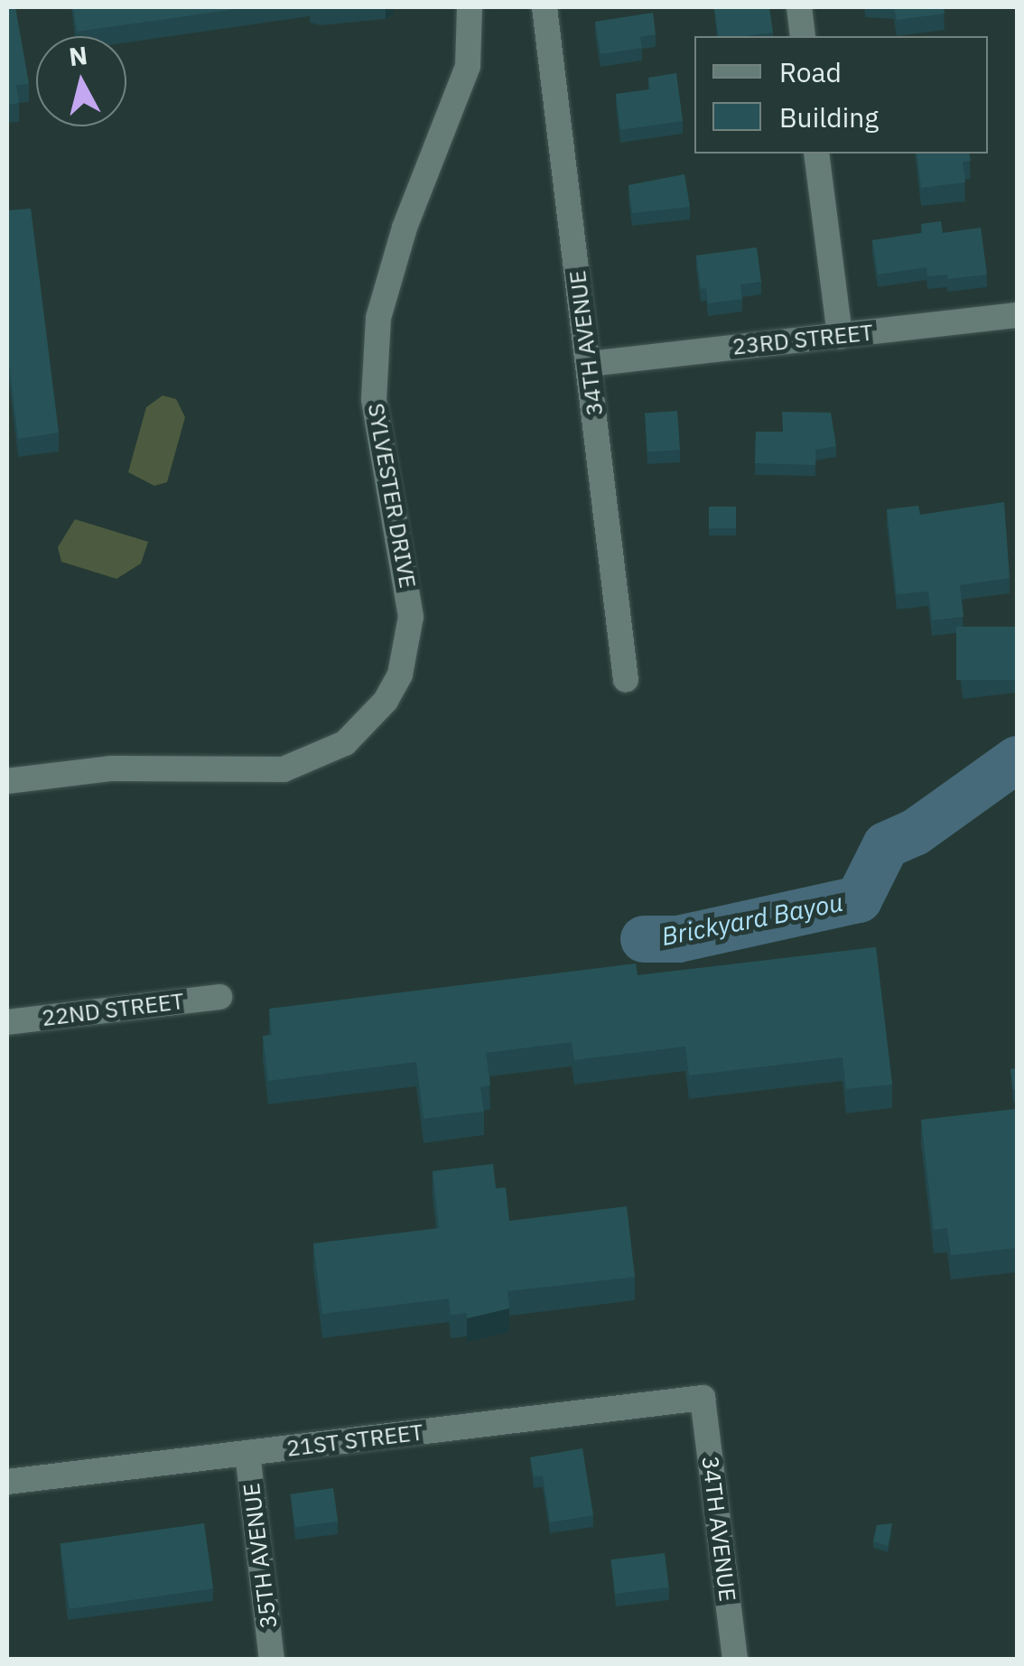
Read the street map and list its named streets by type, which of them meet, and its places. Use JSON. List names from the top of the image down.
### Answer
{
  "streets": {
    "street": [
      "23RD STREET",
      "34TH AVENUE",
      "SYLVESTER DRIVE",
      "22ND STREET",
      "21ST STREET",
      "35TH AVENUE"
    ]
  },
  "crossings": [
    ["23RD STREET", "34TH AVENUE"],
    ["34TH AVENUE", "21ST STREET"],
    ["21ST STREET", "35TH AVENUE"]
  ],
  "water": ["Brickyard Bayou"],
  "legend": ["Road", "Building"],
  "north": "top"
}
